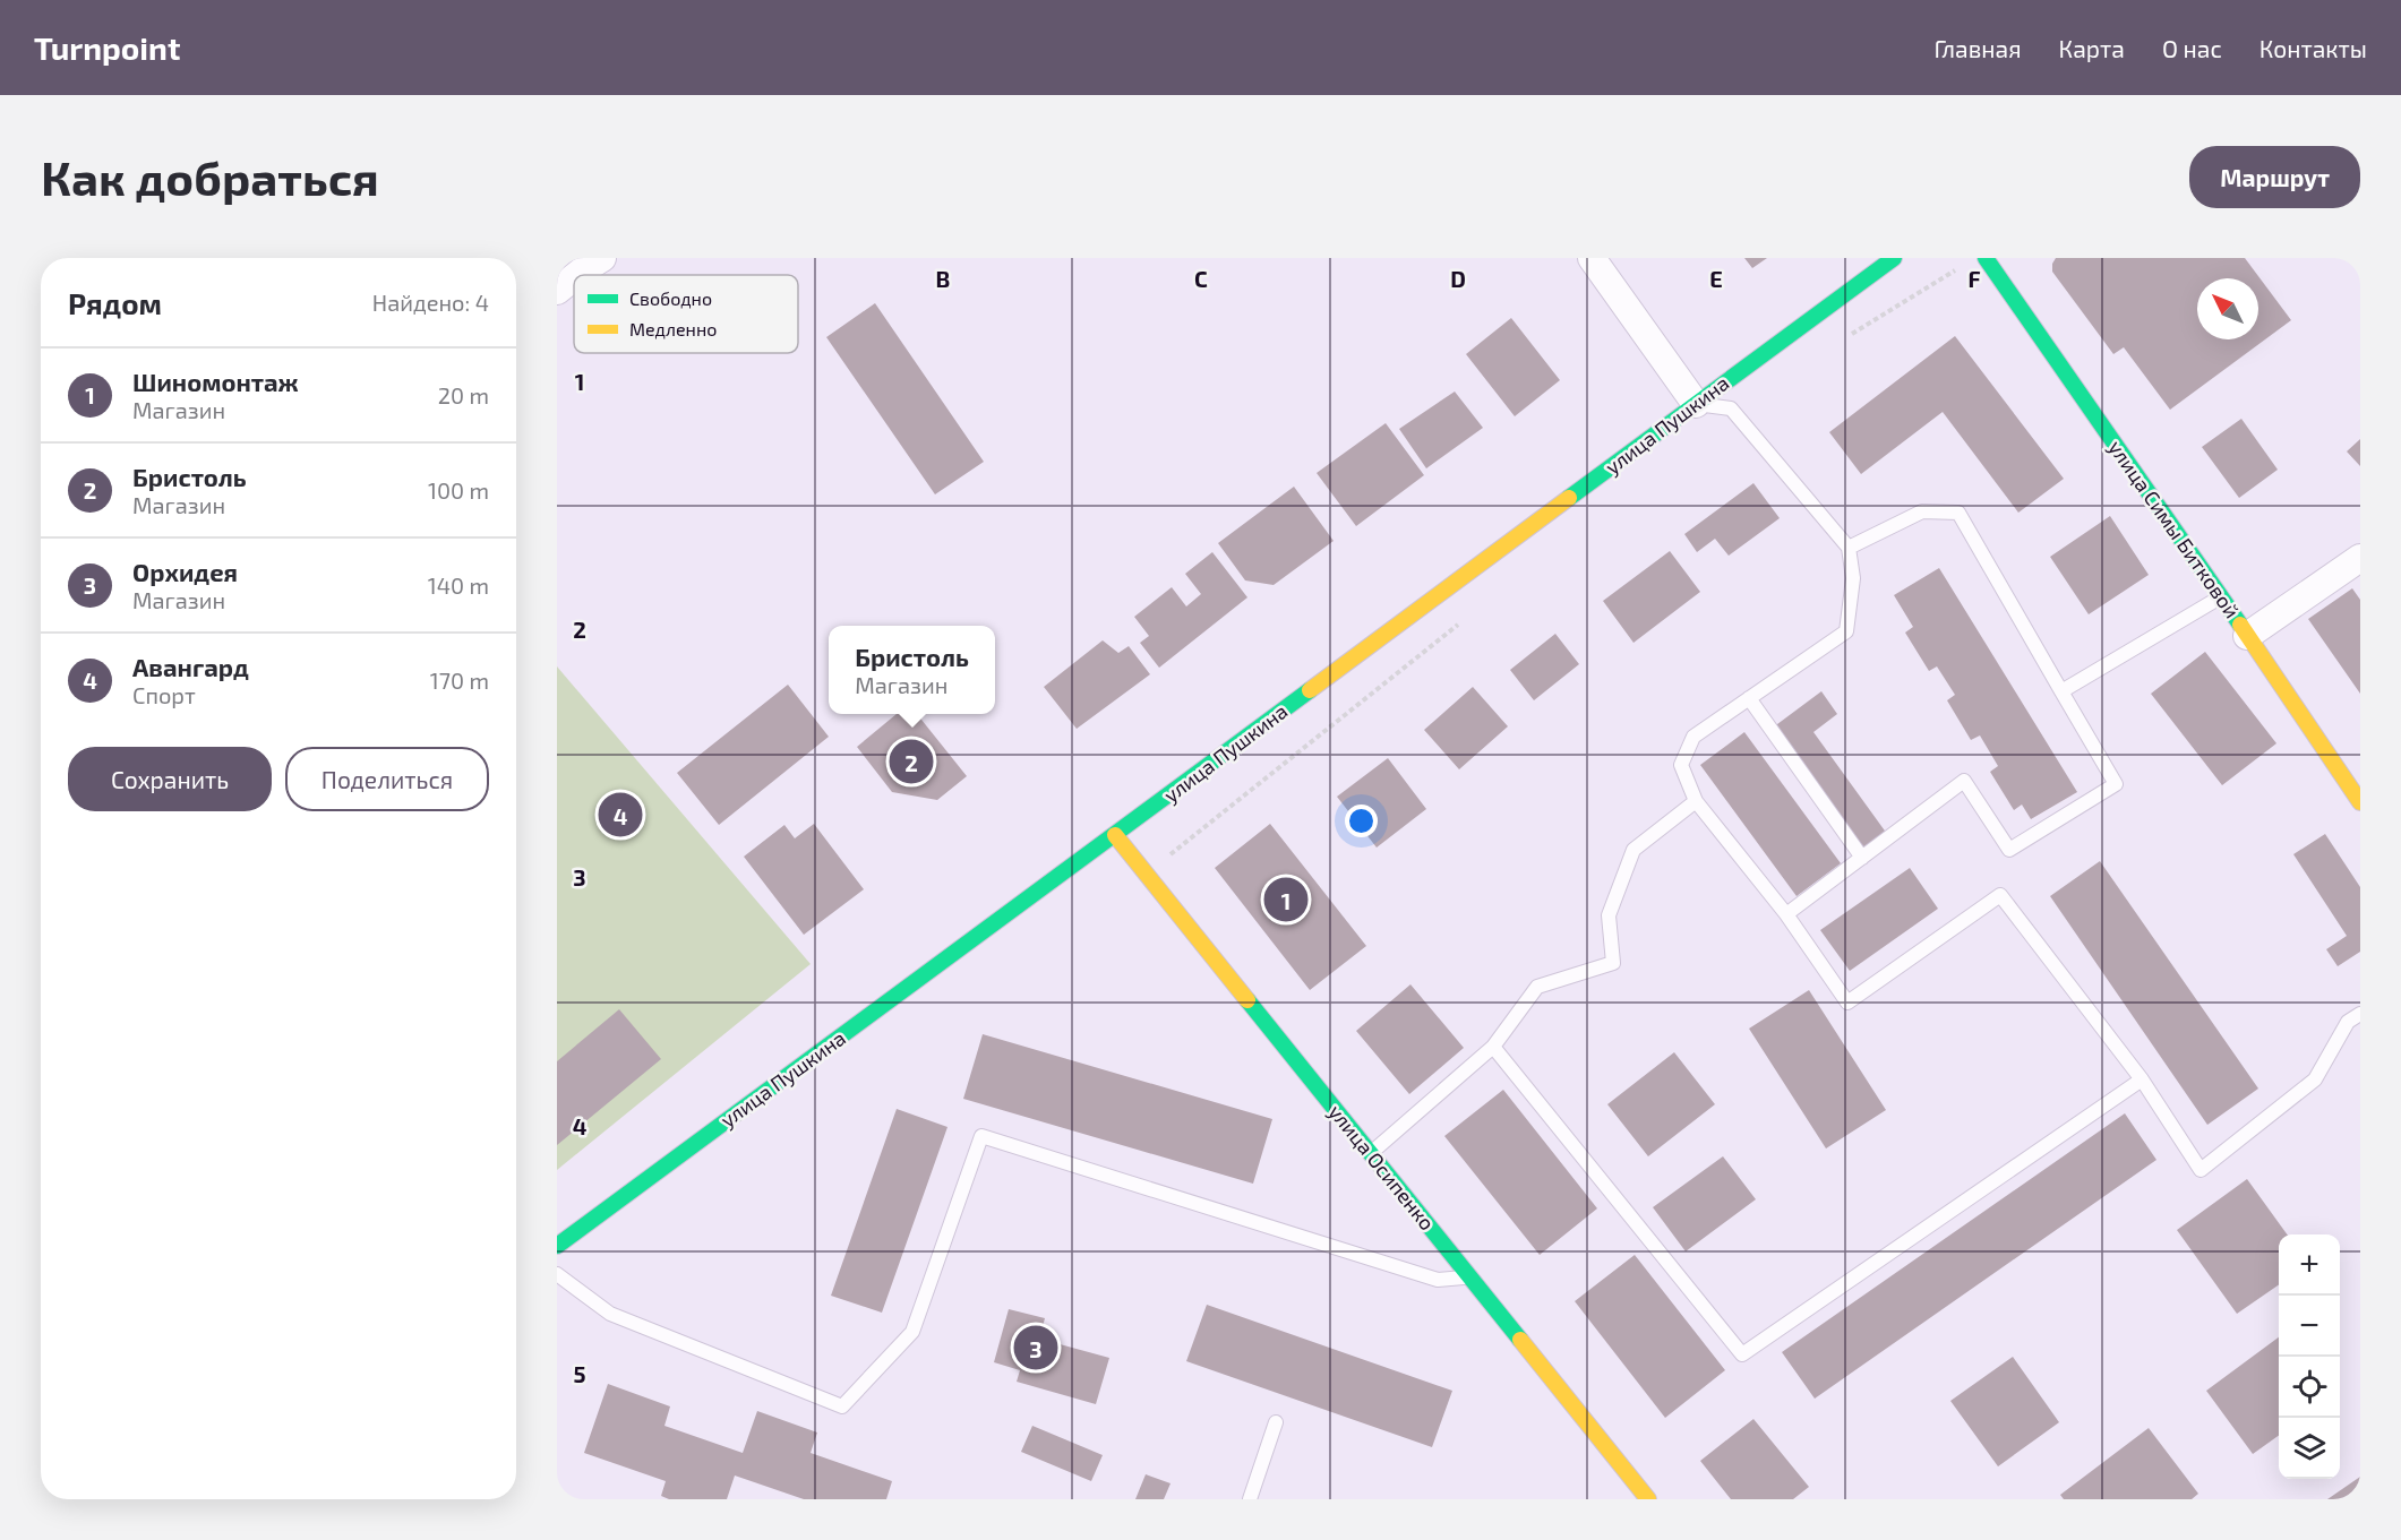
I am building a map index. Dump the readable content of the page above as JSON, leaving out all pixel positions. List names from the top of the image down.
{
  "streets": {
    "street": ["улица Пушкина", "улица Симы Битковой", "улица Осипенко"]
  },
  "crossings": [
    ["улица Пушкина", "улица Осипенко"]
  ],
  "legend": ["Свободно", "Медленно"],
  "north": "top left",
  "page": {
    "header": "Turnpoint",
    "nav": [
      "Главная",
      "Карта",
      "О нас",
      "Контакты"
    ],
    "buttons": [
      "Маршрут",
      ["Сохранить", "Поделиться"]
    ],
    "title": "Как добраться",
    "heading": ["Рядом", "Найдено: 4"],
    "list": [
      {
        "mark": "1",
        "name": "Шиномонтаж",
        "note": "Магазин",
        "value": "20 m"
      },
      {
        "mark": "2",
        "name": "Бристоль",
        "note": "Магазин",
        "value": "100 m"
      },
      {
        "mark": "3",
        "name": "Орхидея",
        "note": "Магазин",
        "value": "140 m"
      },
      {
        "mark": "4",
        "name": "Авангард",
        "note": "Спорт",
        "value": "170 m"
      }
    ],
    "popup": ["Бристоль", "Магазин"],
    "pins": [
      "2",
      "4",
      "1",
      "3"
    ],
    "map_buttons": ["+", "−"]
  },
  "grid": {
    "columns": [
      "B",
      "C",
      "D",
      "E",
      "F"
    ],
    "rows": [
      "1",
      "2",
      "3",
      "4",
      "5"
    ]
  }
}
